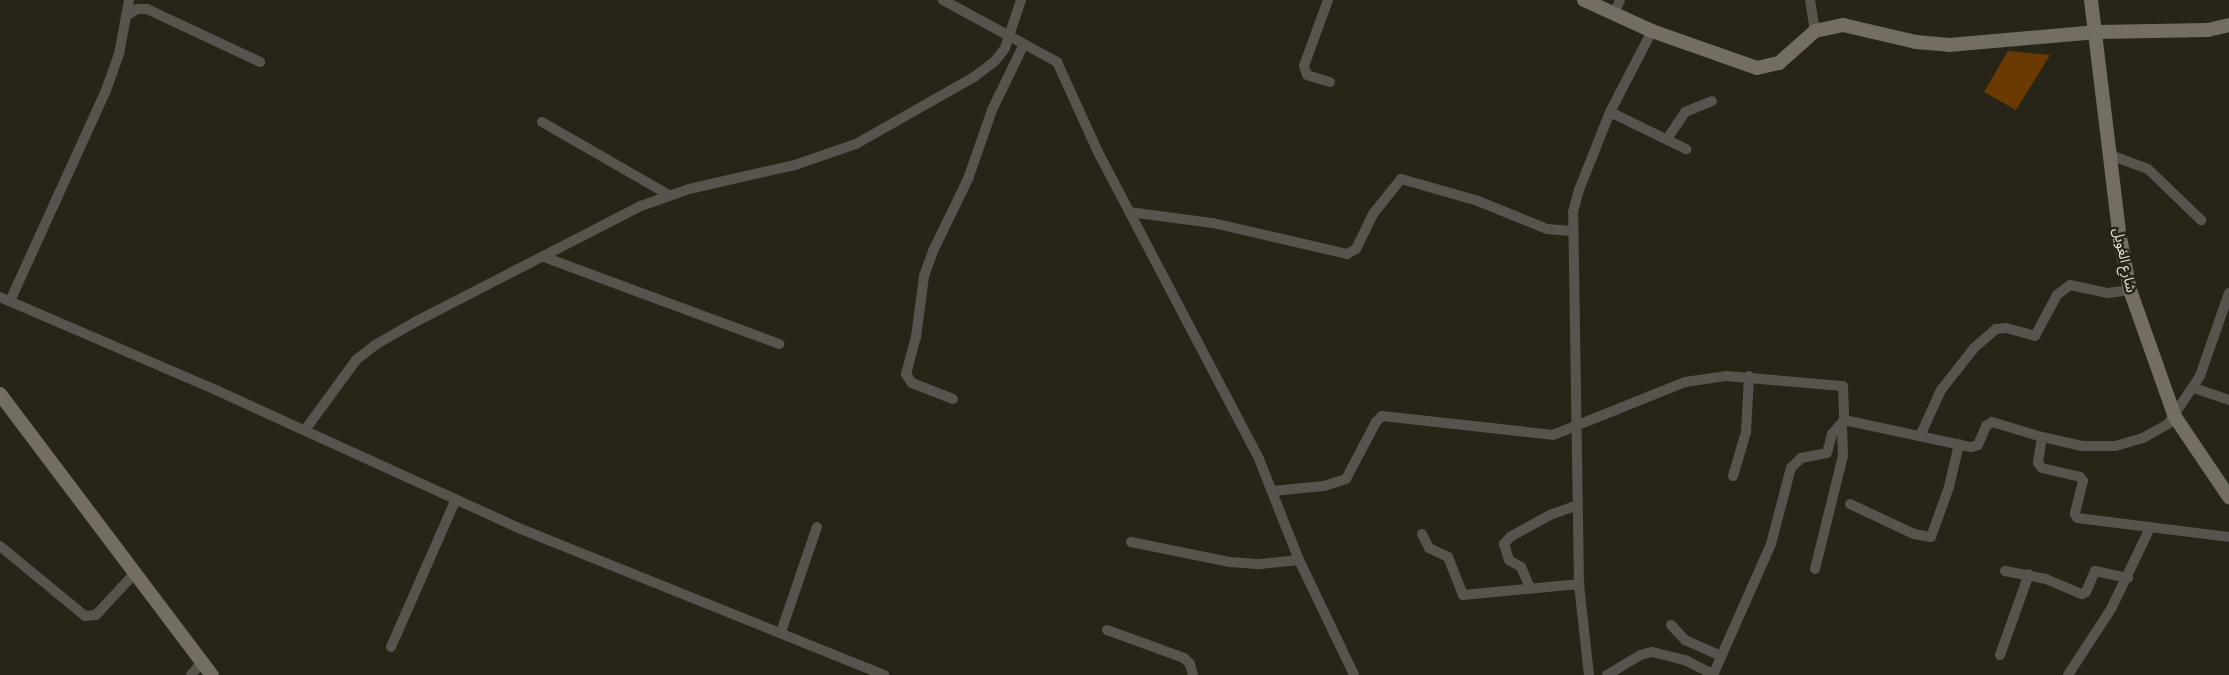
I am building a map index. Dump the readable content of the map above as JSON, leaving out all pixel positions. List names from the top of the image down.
{
  "streets": {
    "street": ["شارع الغويل"]
  }
}
